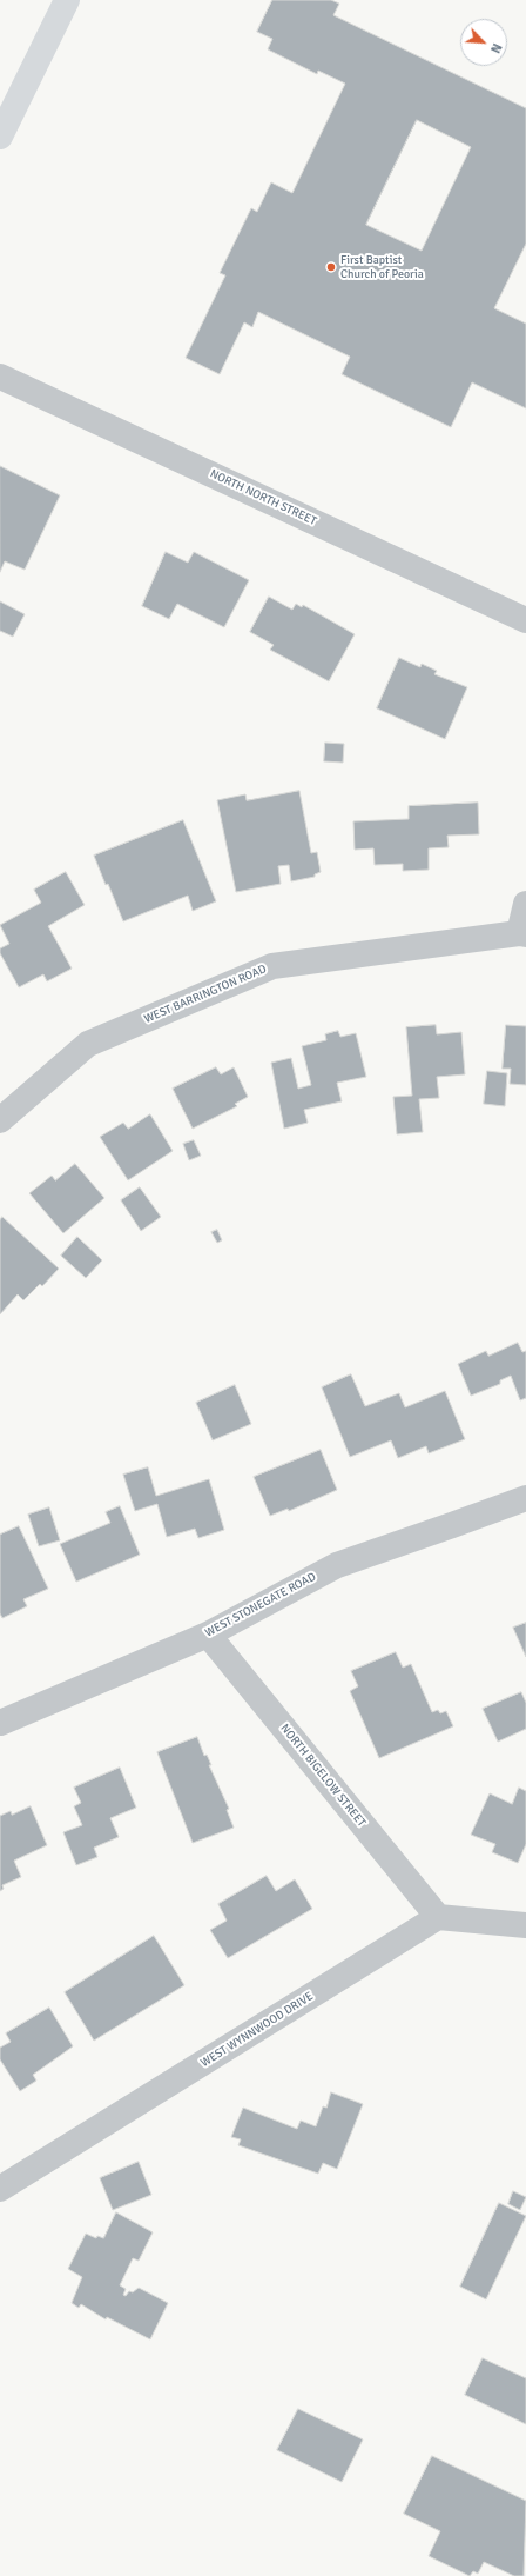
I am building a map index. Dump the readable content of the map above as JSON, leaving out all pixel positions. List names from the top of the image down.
{
  "streets": {
    "street": [
      "NORTH NORTH STREET",
      "WEST BARRINGTON ROAD",
      "WEST STONEGATE ROAD",
      "NORTH BIGELOW STREET",
      "WEST WYNNWOOD DRIVE"
    ]
  },
  "crossings": [
    ["WEST STONEGATE ROAD", "NORTH BIGELOW STREET"],
    ["NORTH BIGELOW STREET", "WEST WYNNWOOD DRIVE"]
  ],
  "places": ["First Baptist Church of Peoria"],
  "north": "bottom right"
}
